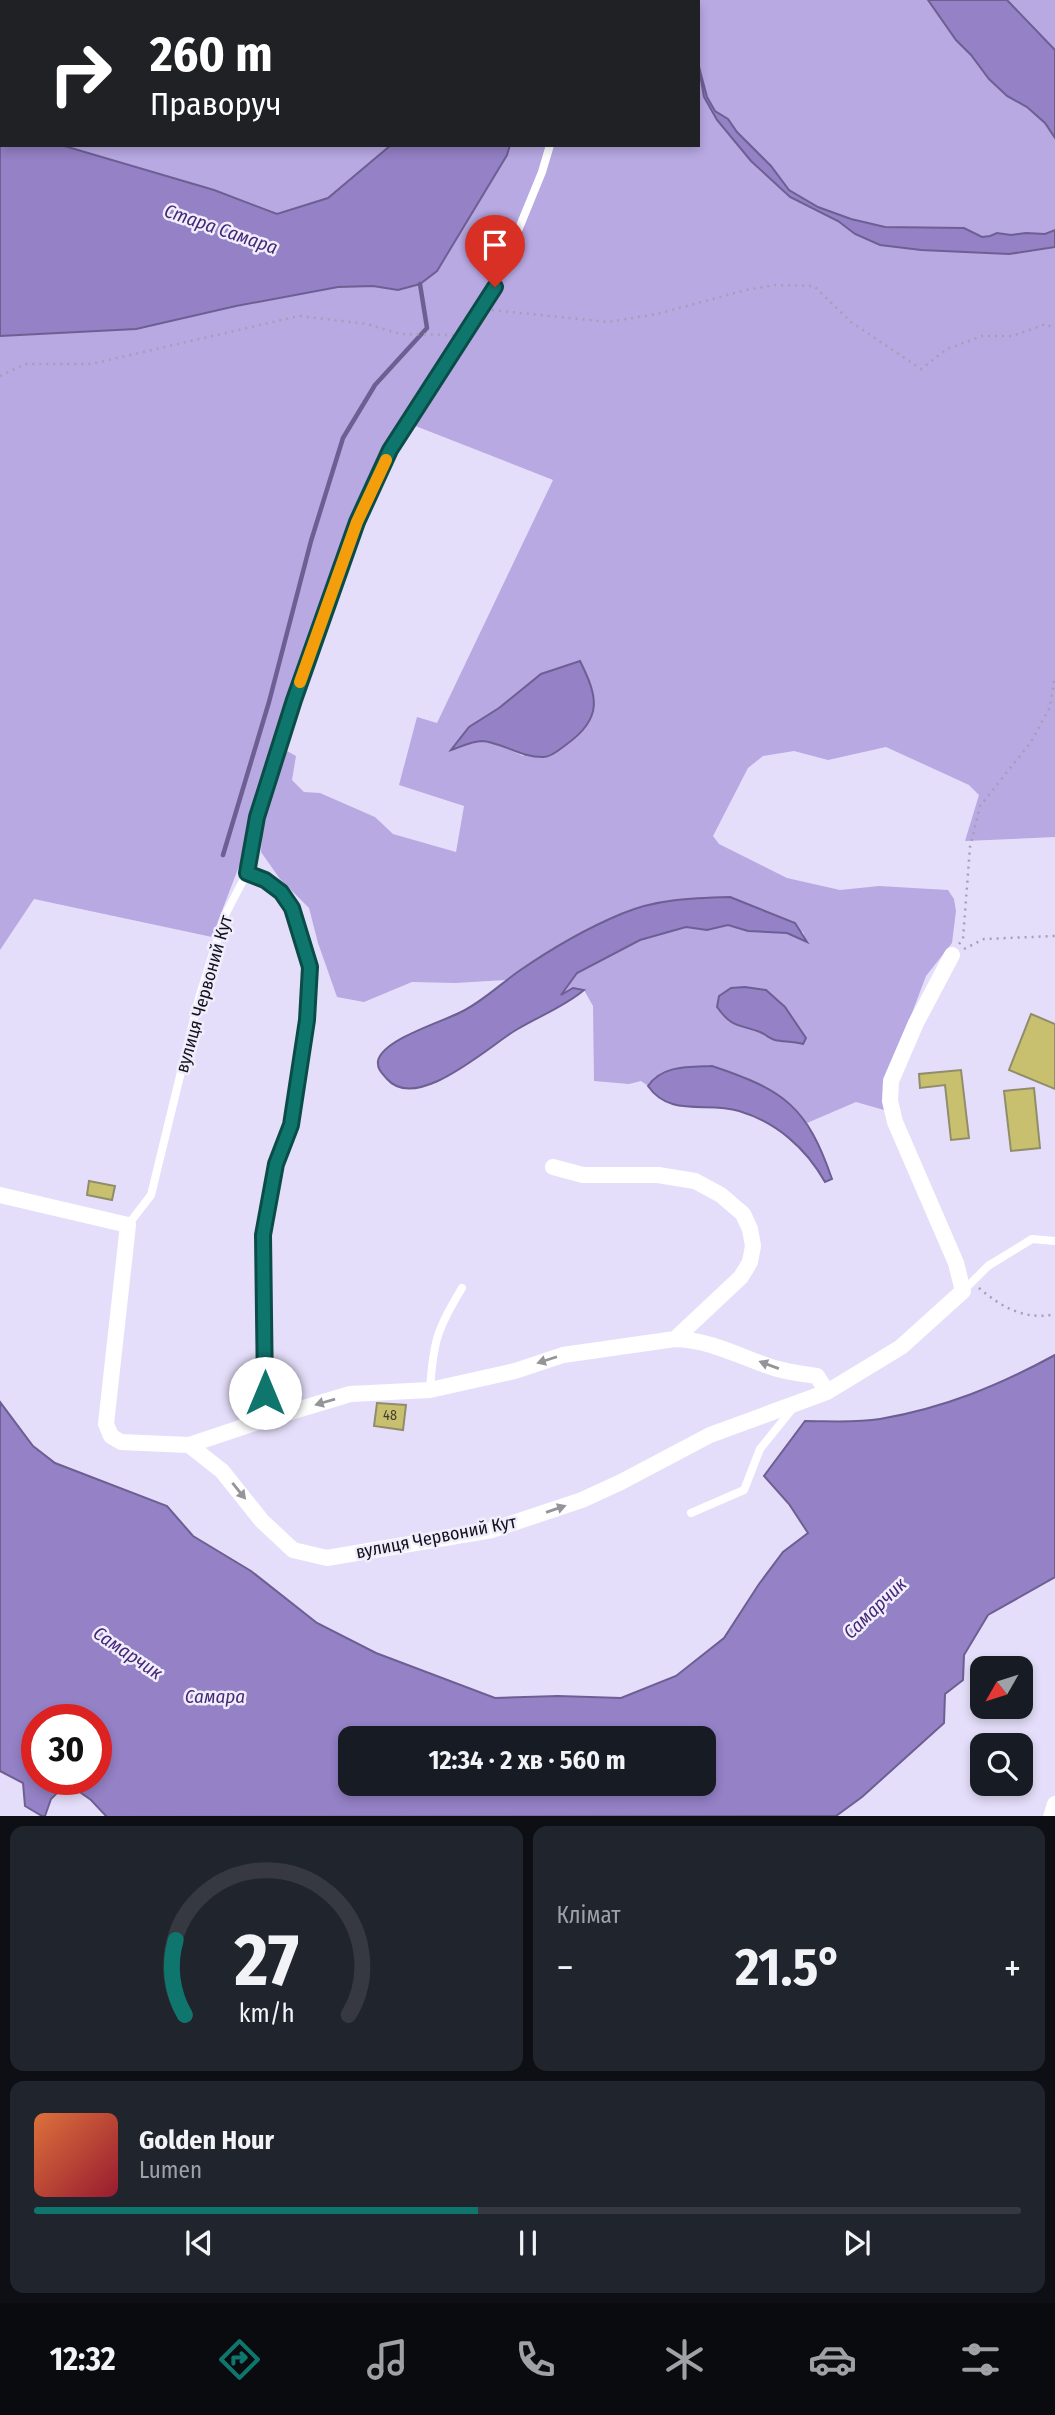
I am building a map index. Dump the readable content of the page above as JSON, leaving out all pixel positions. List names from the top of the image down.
{
  "streets": {
    "street": ["вулиця Червоний Кут"]
  },
  "water": ["Стара Самара", "Самарчик", "Самара"],
  "house_numbers": ["48"],
  "north": "bottom left",
  "page": {
    "turn": ["260 m", "Праворуч"],
    "limit": "30",
    "trip": "12:34 · 2 хв · 560 m",
    "tile": "Клімат",
    "heat": ["−", "21.5°", "+"],
    "song": ["Golden Hour", "Lumen"],
    "tabs": "12:32",
    "gauge": ["27", "km/h"]
  }
}
